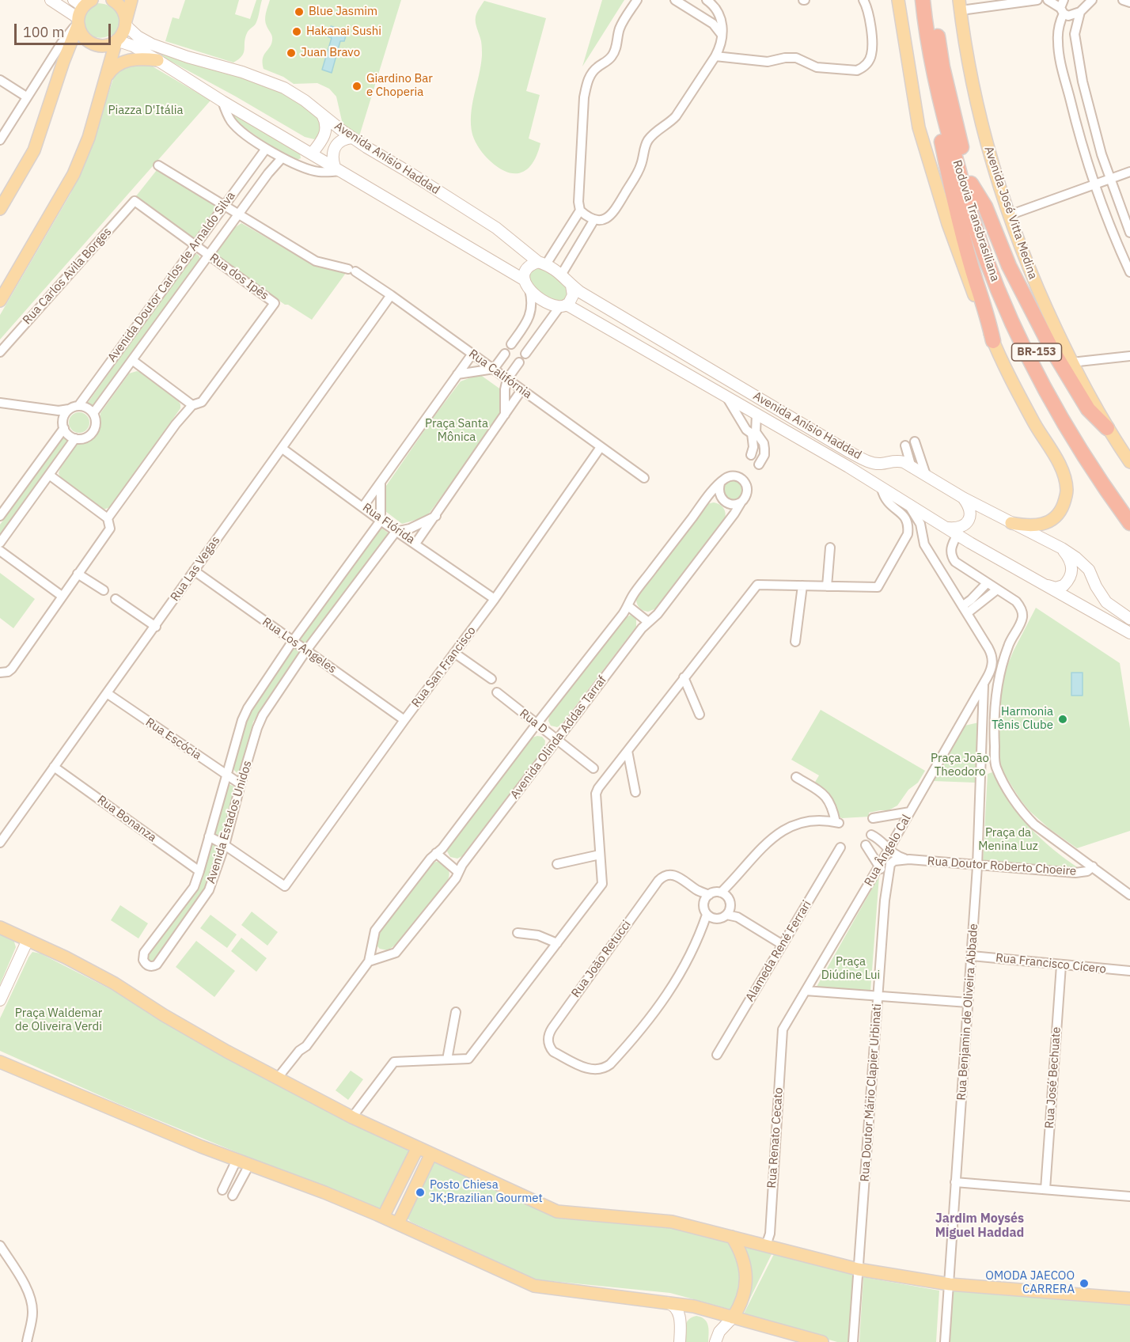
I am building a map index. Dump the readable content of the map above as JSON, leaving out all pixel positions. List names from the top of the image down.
{
  "streets": {
    "highway": ["Rodovia Transbrasiliana", "BR-153"],
    "main road": ["Avenida Anísio Haddad", "Avenida José Vitta Medina"],
    "street": [
      "Rua Carlos Avila Borges",
      "Avenida Doutor Carlos de Arnaldo Silva",
      "Rua dos Ipês",
      "Rua Califórnia",
      "Rua Flórida",
      "Rua Las Vegas",
      "Rua Los Angeles",
      "Rua San Francisco",
      "Rua D",
      "Avenida Olinda Addas Tarraf",
      "Rua Escócia",
      "Rua Bonanza",
      "Avenida Estados Unidos",
      "Rua Ângelo Cal",
      "Rua Doutor Roberto Choeire",
      "Alameda René Ferrari",
      "Rua João Retucci",
      "Rua Francisco Cícero",
      "Rua Benjamin de Oliveira Abbade",
      "Rua José Bechuate",
      "Rua Doutor Mário Clapier Urbinati",
      "Rua Renato Cecato"
    ]
  },
  "crossings": [
    ["Rua Carlos Avila Borges", "Rua dos Ipês"],
    ["Avenida Doutor Carlos de Arnaldo Silva", "Rua dos Ipês"],
    ["Avenida Doutor Carlos de Arnaldo Silva", "Rua Califórnia"],
    ["Rua Califórnia", "Rua Las Vegas"],
    ["Rua Califórnia", "Rua San Francisco"],
    ["Rua Flórida", "Rua Las Vegas"],
    ["Rua Flórida", "Rua San Francisco"],
    ["Rua Flórida", "Avenida Estados Unidos"],
    ["Rua Las Vegas", "Rua Los Angeles"],
    ["Rua Las Vegas", "Rua Escócia"],
    ["Rua Las Vegas", "Rua Bonanza"],
    ["Rua Los Angeles", "Rua San Francisco"],
    ["Rua Los Angeles", "Avenida Estados Unidos"],
    ["Rua San Francisco", "Avenida Estados Unidos"],
    ["Rua D", "Avenida Olinda Addas Tarraf"],
    ["Rua Escócia", "Avenida Estados Unidos"],
    ["Rua Bonanza", "Avenida Estados Unidos"],
    ["Rua Ângelo Cal", "Rua Benjamin de Oliveira Abbade"],
    ["Rua Ângelo Cal", "Rua Renato Cecato"],
    ["Rua Doutor Roberto Choeire", "Rua Benjamin de Oliveira Abbade"],
    ["Rua Doutor Roberto Choeire", "Rua Doutor Mário Clapier Urbinati"],
    ["Rua Francisco Cícero", "Rua Benjamin de Oliveira Abbade"],
    ["Rua Francisco Cícero", "Rua José Bechuate"]
  ],
  "districts": ["Jardim Moysés Miguel Haddad"],
  "parks": [
    "Piazza D'Itália",
    "Praça Santa Mônica",
    "Praça João Theodoro",
    "Praça da Menina Luz",
    "Praça Diúdine Lui",
    "Praça Waldemar de Oliveira Verdi"
  ],
  "places": [
    "Blue Jasmim",
    "Hakanai Sushi",
    "Juan Bravo",
    "Giardino Bar e Choperia",
    "Harmonia Tênis Clube",
    "Posto Chiesa JK;Brazilian Gourmet",
    "OMODA JAECOO CARRERA"
  ],
  "scale_bar": "100 m"
}
